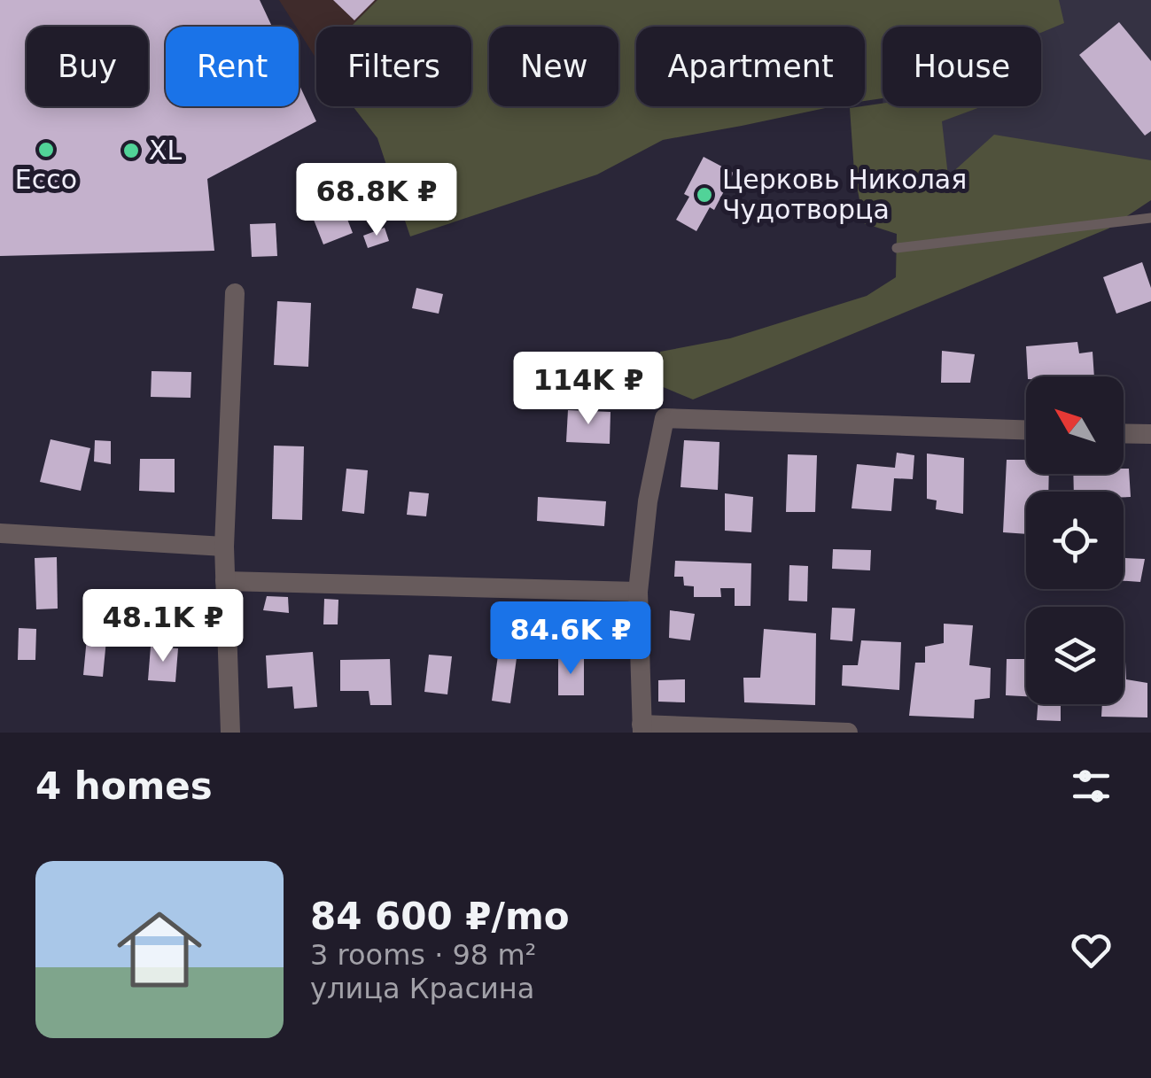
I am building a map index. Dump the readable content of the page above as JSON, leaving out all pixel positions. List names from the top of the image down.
{
  "places": ["Ecco", "XL", "Церковь Николая Чудотворца"],
  "north": "top left",
  "page": {
    "chip": [
      "Buy",
      "Rent",
      "Filters",
      "New",
      "Apartment",
      "House"
    ],
    "price": [
      "68.8K ₽",
      "114K ₽",
      "48.1K ₽",
      "84.6K ₽"
    ],
    "heading": "4 homes",
    "list": [
      {
        "name": "84 600 ₽/mo",
        "note": "3 rooms · 98 m² · улица Красина"
      }
    ]
  }
}
